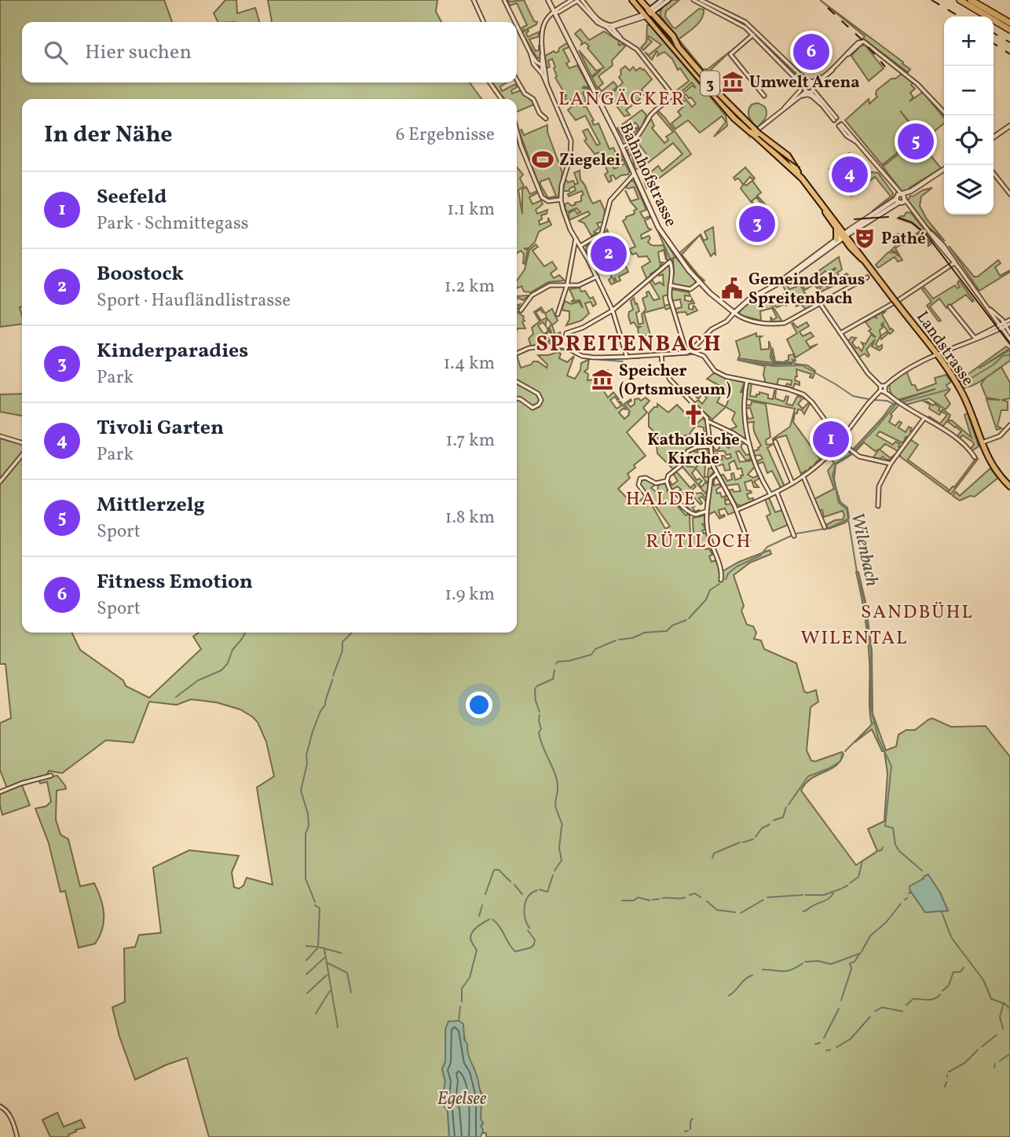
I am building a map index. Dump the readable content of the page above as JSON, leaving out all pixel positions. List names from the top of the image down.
{
  "streets": {
    "main road": ["3", "Landstrasse"],
    "street": ["Bahnhofstrasse"]
  },
  "districts": [
    "LANGÄCKER",
    "SPREITENBACH",
    "HALDE",
    "RÜTILOCH",
    "SANDBÜHL",
    "WILENTAL"
  ],
  "water": ["Wilenbach", "Egelsee"],
  "places": {
    "museum": ["Umwelt Arena", "Speicher (Ortsmuseum)"],
    "sports": ["Ziegelei"],
    "theatre": ["Pathé"],
    "public building": ["Gemeindehaus Spreitenbach"],
    "church": ["Katholische Kirche"]
  },
  "page": {
    "map_buttons": ["+", "−"],
    "search": "Hier suchen",
    "pins": [
      "6",
      "5",
      "4",
      "3",
      "2",
      "1"
    ],
    "heading": ["In der Nähe", "6 Ergebnisse"],
    "list": [
      {
        "mark": "1",
        "name": "Seefeld",
        "note": "Park · Schmittegass",
        "value": "1.1 km"
      },
      {
        "mark": "2",
        "name": "Boostock",
        "note": "Sport · Haufländlistrasse",
        "value": "1.2 km"
      },
      {
        "mark": "3",
        "name": "Kinderparadies",
        "note": "Park",
        "value": "1.4 km"
      },
      {
        "mark": "4",
        "name": "Tivoli Garten",
        "note": "Park",
        "value": "1.7 km"
      },
      {
        "mark": "5",
        "name": "Mittlerzelg",
        "note": "Sport",
        "value": "1.8 km"
      },
      {
        "mark": "6",
        "name": "Fitness Emotion",
        "note": "Sport",
        "value": "1.9 km"
      }
    ]
  }
}
